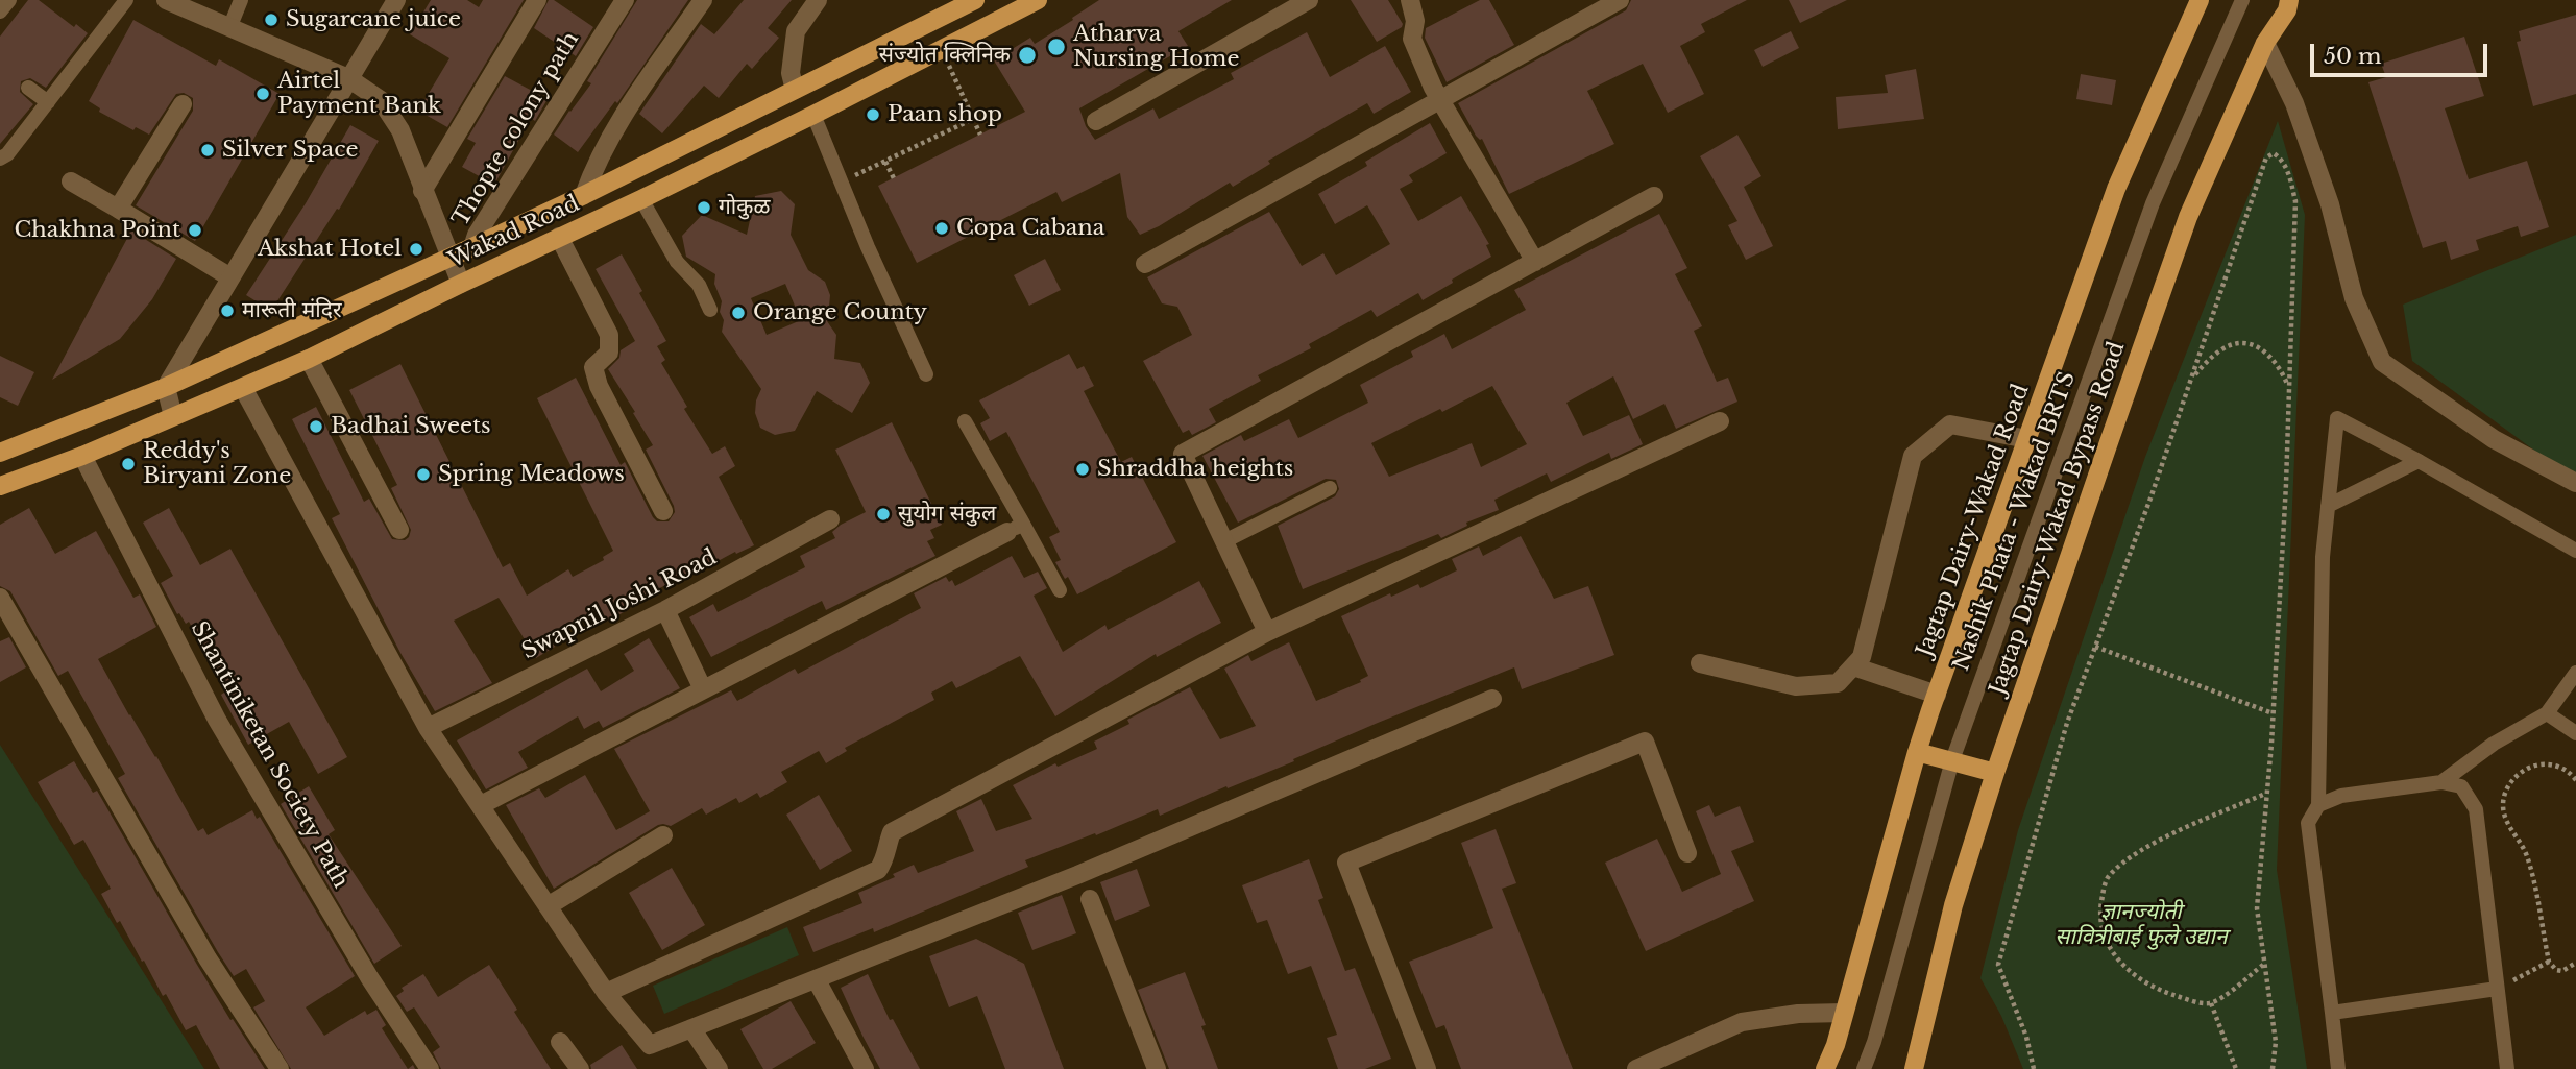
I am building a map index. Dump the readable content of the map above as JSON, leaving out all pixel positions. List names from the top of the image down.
{
  "streets": {
    "main road": ["Wakad Road", "Jagtap Dairy-Wakad Bypass Road", "Jagtap Dairy-Wakad Road"],
    "street": ["Thopte colony path", "Swapnil Joshi Road", "Shantiniketan Society Path"],
    "lane": ["Nashik Phata - Wakad BRTS"]
  },
  "crossings": [
    ["Thopte colony path", "Wakad Road"],
    ["Wakad Road", "Shantiniketan Society Path"]
  ],
  "parks": ["ज्ञानज्योती सावित्रीबाई फुले उद्यान"],
  "places": [
    "Sugarcane juice",
    "Atharva Nursing Home",
    "संज्योत क्लिनिक",
    "Airtel Payment Bank",
    "Paan shop",
    "Silver Space",
    "गोकुळ",
    "Copa Cabana",
    "Chakhna Point",
    "Akshat Hotel",
    "मारूती मंदिर",
    "Orange County",
    "Badhai Sweets",
    "Reddy's Biryani Zone",
    "Shraddha heights",
    "Spring Meadows",
    "सुयोग संकुल"
  ],
  "scale_bar": "50 m"
}
